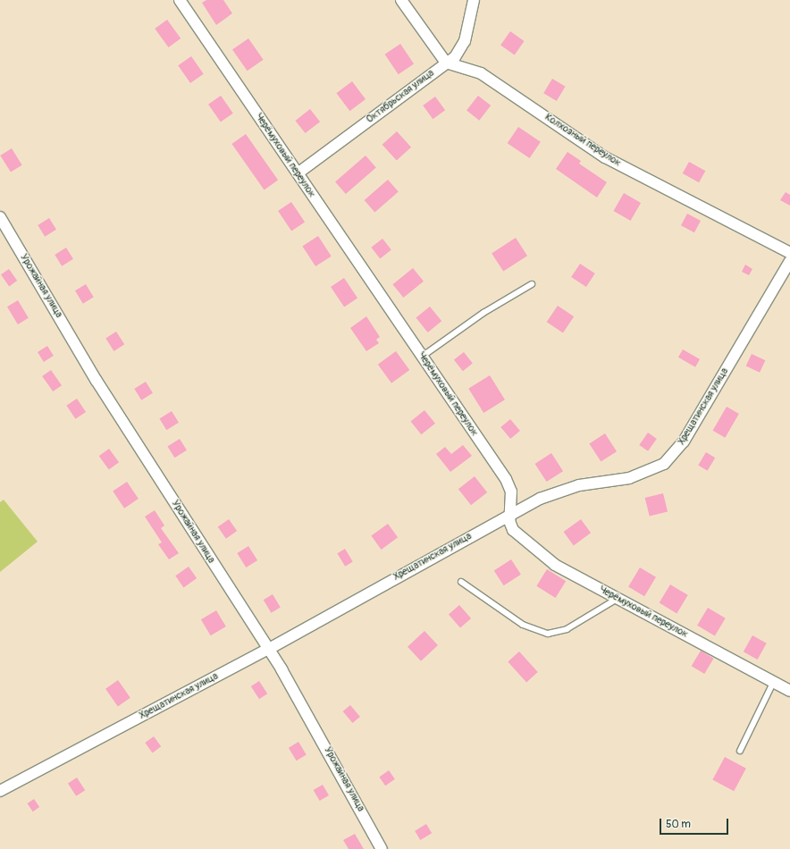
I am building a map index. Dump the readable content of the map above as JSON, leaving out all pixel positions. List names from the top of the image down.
{
  "streets": {
    "street": [
      "Октябрьская улица",
      "Колхозный переулок",
      "Черёмуховый переулок",
      "Урожайная улица",
      "Хрещатинская улица"
    ]
  },
  "crossings": [
    ["Октябрьская улица", "Колхозный переулок"],
    ["Октябрьская улица", "Черёмуховый переулок"],
    ["Черёмуховый переулок", "Хрещатинская улица"],
    ["Урожайная улица", "Хрещатинская улица"]
  ],
  "scale_bar": "50 m"
}
